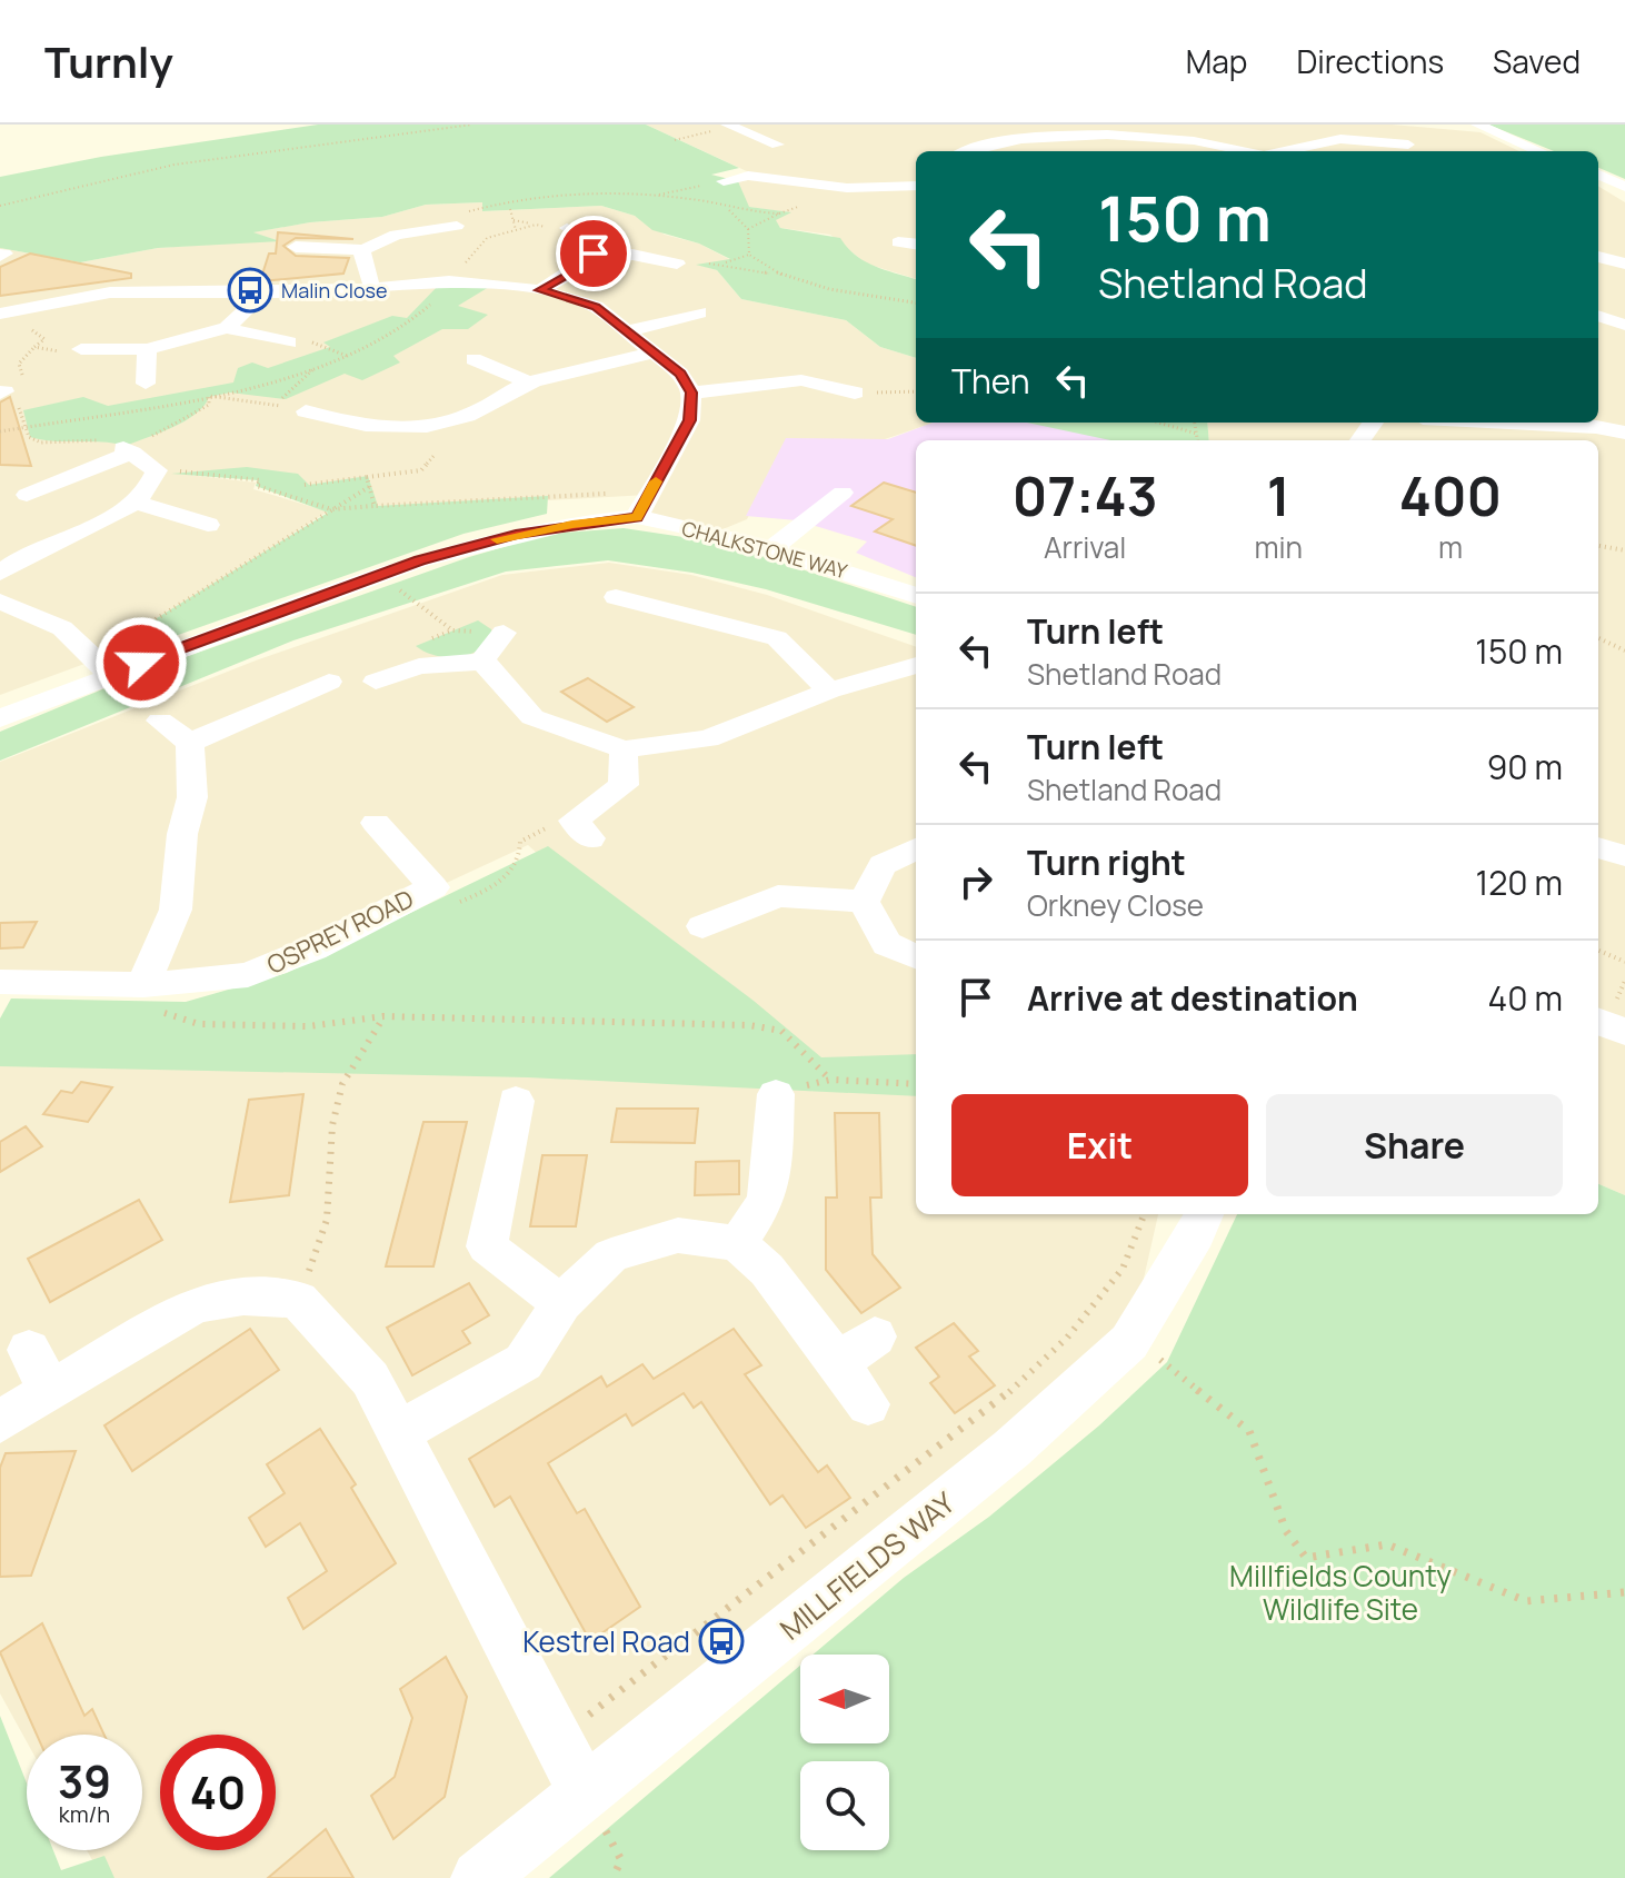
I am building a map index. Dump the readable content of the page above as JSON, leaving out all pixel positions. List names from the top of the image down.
{
  "streets": {
    "street": ["CHALKSTONE WAY", "OSPREY ROAD", "MILLFIELDS WAY"]
  },
  "parks": ["Millfields County Wildlife Site"],
  "places": {
    "bus stop": ["Malin Close", "Kestrel Road"]
  },
  "north": "left",
  "page": {
    "header": "Turnly",
    "nav": ["Map", "Directions", "Saved"],
    "turn": ["150 m", "Shetland Road"],
    "then": "Then",
    "eta": [
      "07:43",
      "Arrival",
      "1",
      "min",
      "400",
      "m"
    ],
    "list": [
      {
        "name": "Turn left",
        "note": "Shetland Road",
        "value": "150 m"
      },
      {
        "name": "Turn left",
        "note": "Shetland Road",
        "value": "90 m"
      },
      {
        "name": "Turn right",
        "note": "Orkney Close",
        "value": "120 m"
      },
      {
        "name": "Arrive at destination",
        "value": "40 m"
      }
    ],
    "buttons": ["Exit", "Share"],
    "speed": "39 km/h",
    "limit": "40"
  }
}
